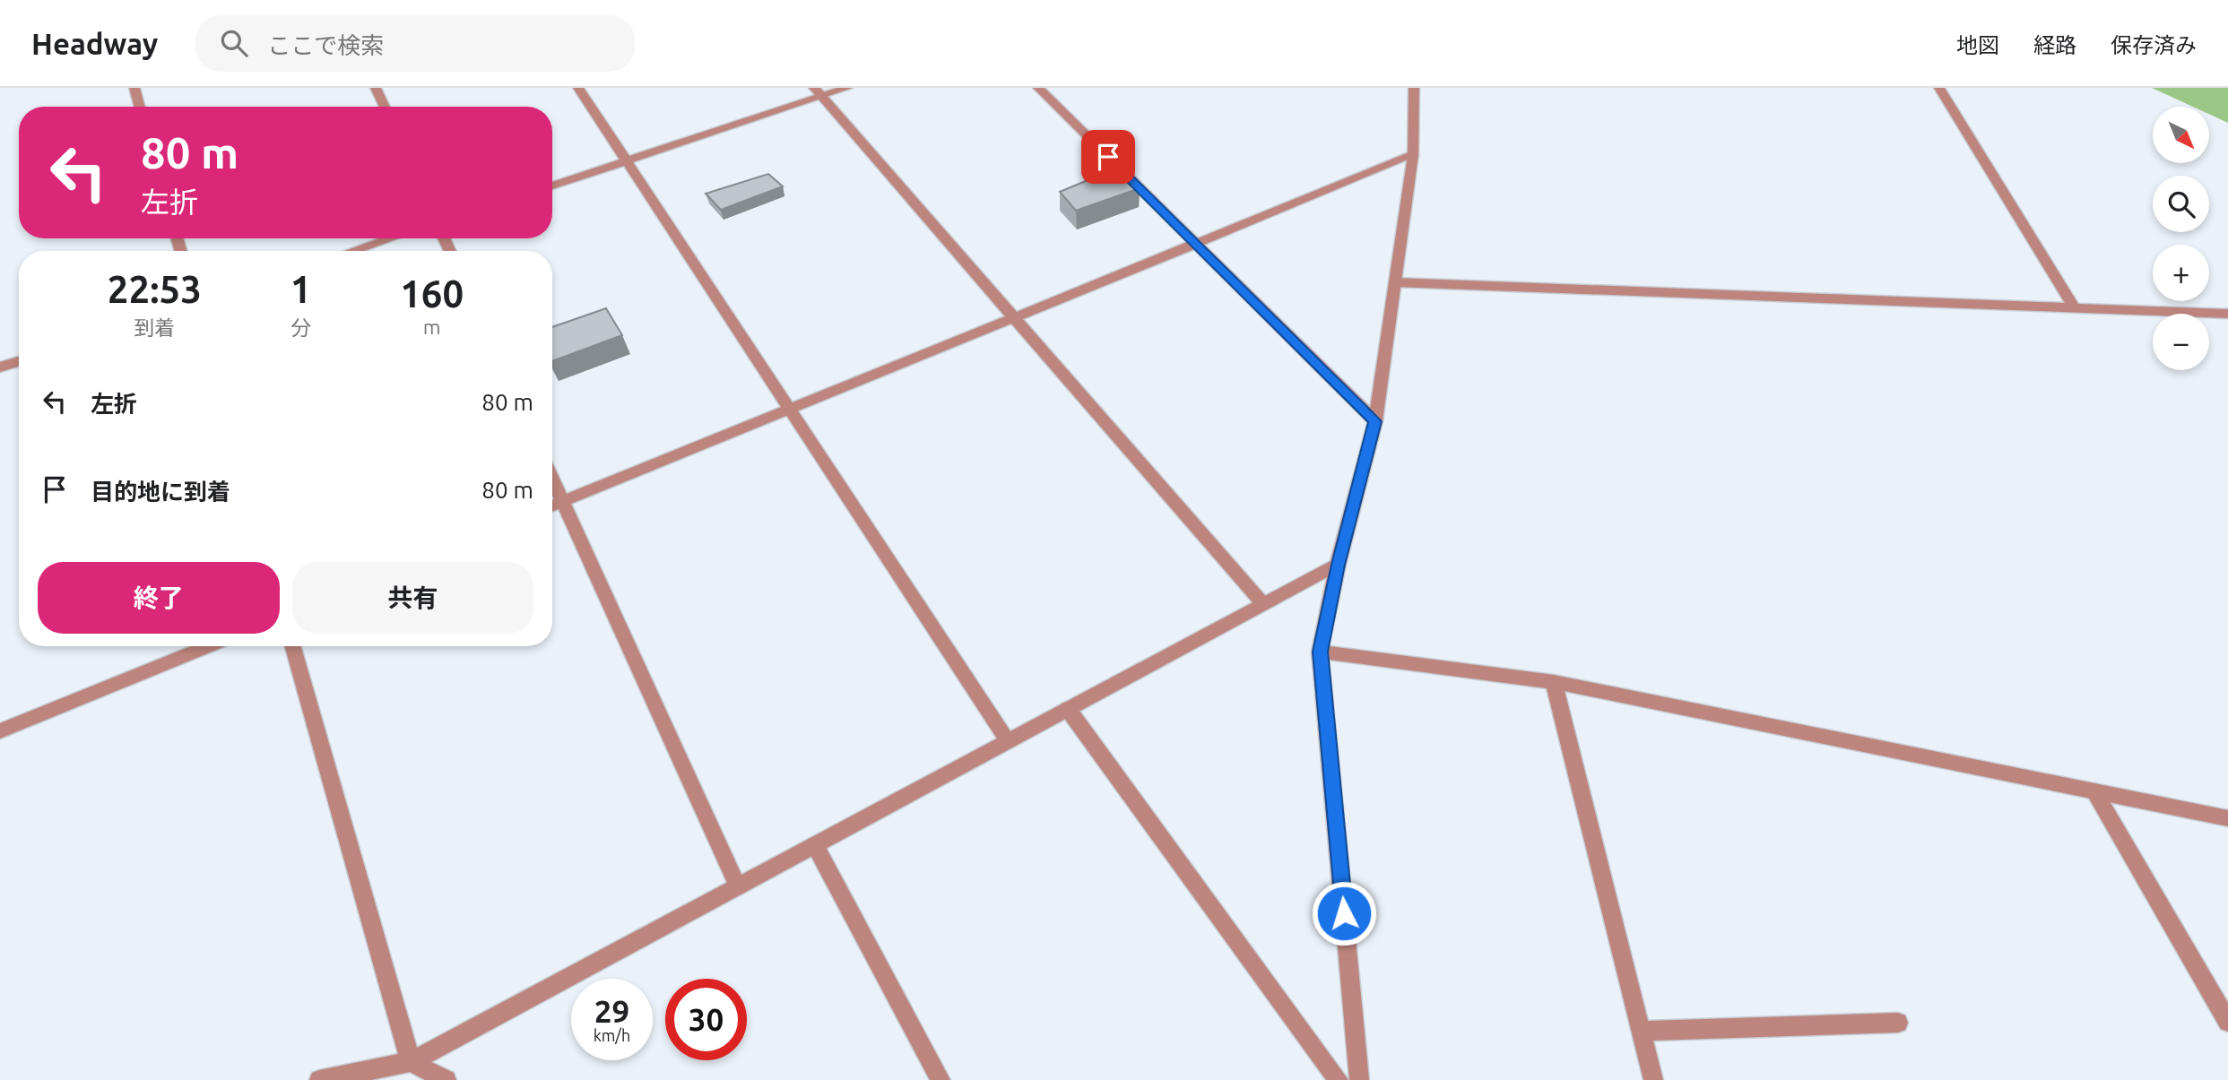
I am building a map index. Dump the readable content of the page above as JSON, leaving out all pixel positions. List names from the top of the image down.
{
  "north": "bottom right",
  "page": {
    "header": "Headway",
    "search": "ここで検索",
    "nav": ["地図", "経路", "保存済み"],
    "map_buttons": ["+", "−"],
    "turn": ["80 m", "左折"],
    "eta": [
      "22:53",
      "到着",
      "1",
      "分",
      "160",
      "m"
    ],
    "list": [
      {
        "name": "左折",
        "value": "80 m"
      },
      {
        "name": "目的地に到着",
        "value": "80 m"
      }
    ],
    "buttons": ["終了", "共有"],
    "speed": "29 km/h",
    "limit": "30"
  }
}
